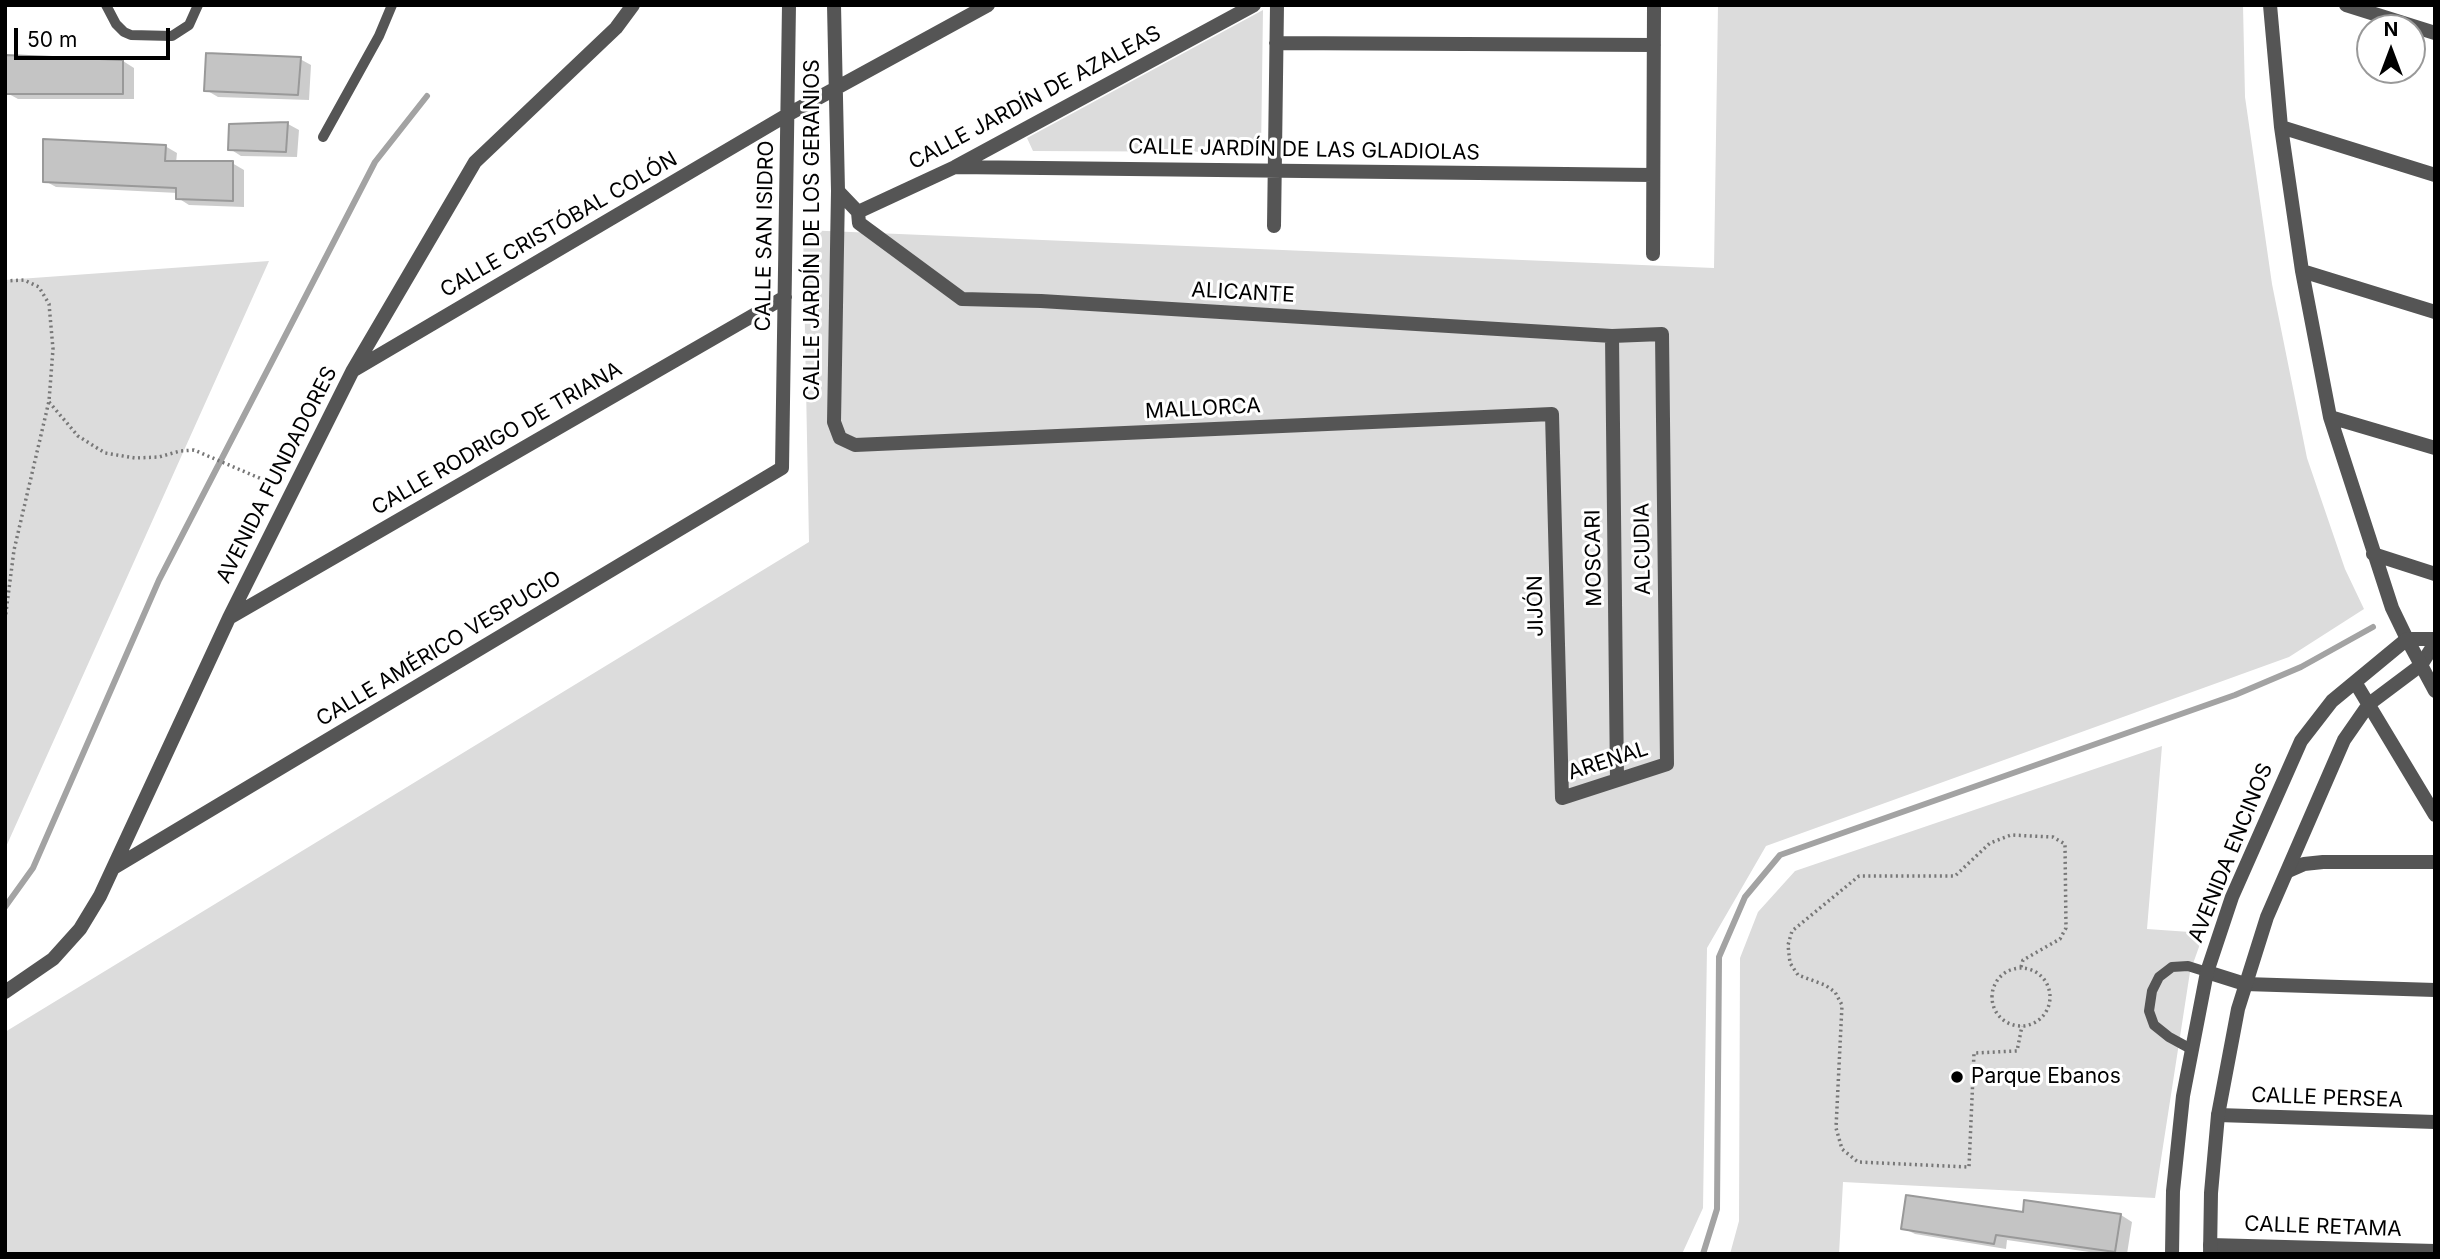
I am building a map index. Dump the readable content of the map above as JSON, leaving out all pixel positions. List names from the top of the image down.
{
  "streets": {
    "street": [
      "CALLE JARDÍN DE AZALEAS",
      "CALLE JARDÍN DE LAS GLADIOLAS",
      "CALLE CRISTÓBAL COLÓN",
      "CALLE JARDÍN DE LOS GERANIOS",
      "CALLE SAN ISIDRO",
      "ALICANTE",
      "MALLORCA",
      "CALLE RODRIGO DE TRIANA",
      "AVENIDA FUNDADORES",
      "ALCUDIA",
      "MOSCARI",
      "JIJÓN",
      "CALLE AMÉRICO VESPUCIO",
      "ARENAL",
      "AVENIDA ENCINOS",
      "CALLE PERSEA",
      "CALLE RETAMA"
    ]
  },
  "crossings": [
    ["CALLE JARDÍN DE AZALEAS", "CALLE JARDÍN DE LAS GLADIOLAS"],
    ["CALLE JARDÍN DE AZALEAS", "ALICANTE"],
    ["CALLE CRISTÓBAL COLÓN", "CALLE JARDÍN DE LOS GERANIOS"],
    ["CALLE CRISTÓBAL COLÓN", "CALLE SAN ISIDRO"],
    ["CALLE CRISTÓBAL COLÓN", "AVENIDA FUNDADORES"],
    ["CALLE JARDÍN DE LOS GERANIOS", "MALLORCA"],
    ["CALLE SAN ISIDRO", "CALLE RODRIGO DE TRIANA"],
    ["CALLE SAN ISIDRO", "CALLE AMÉRICO VESPUCIO"],
    ["ALICANTE", "ALCUDIA"],
    ["ALICANTE", "MOSCARI"],
    ["MALLORCA", "JIJÓN"],
    ["CALLE RODRIGO DE TRIANA", "AVENIDA FUNDADORES"],
    ["AVENIDA FUNDADORES", "CALLE AMÉRICO VESPUCIO"],
    ["ALCUDIA", "ARENAL"],
    ["MOSCARI", "ARENAL"],
    ["JIJÓN", "ARENAL"]
  ],
  "places": ["Parque Ebanos"],
  "scale_bar": "50 m",
  "north": "top"
}
